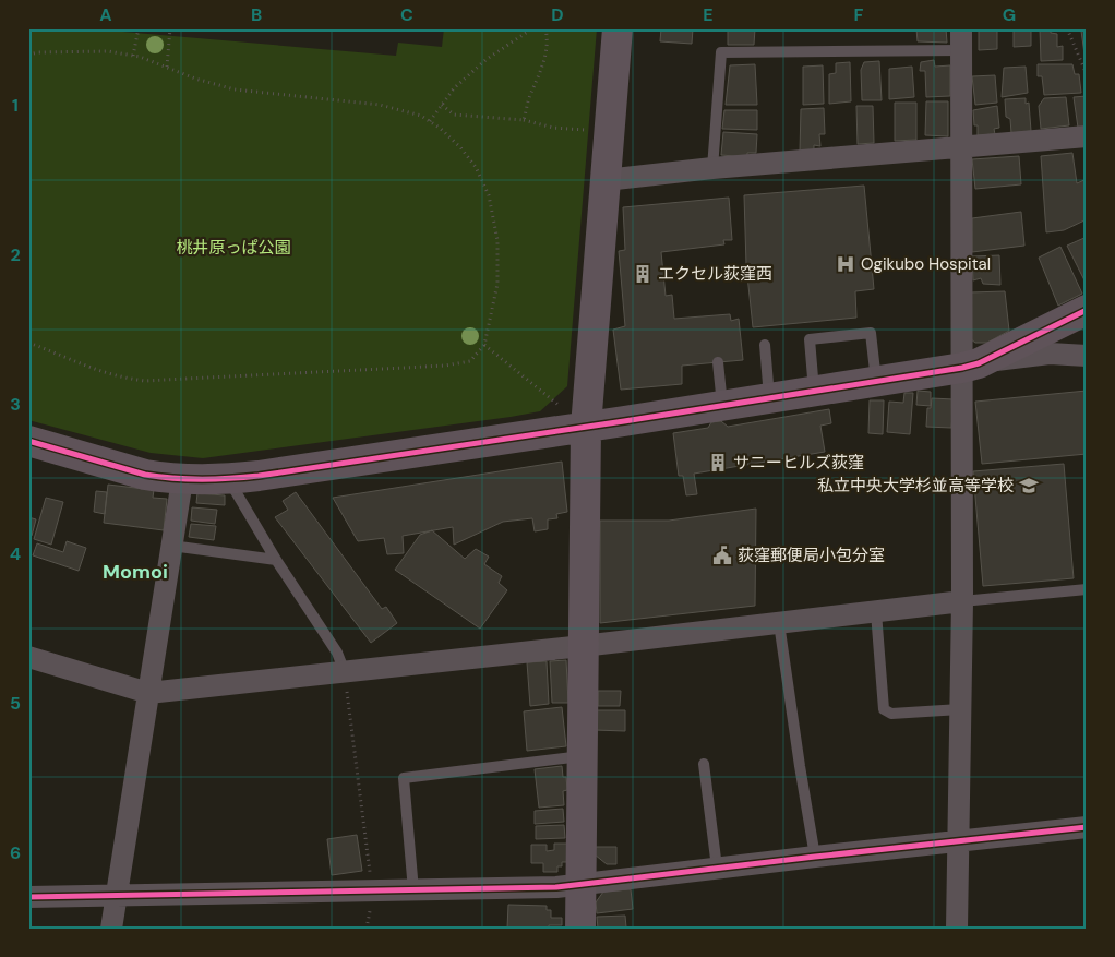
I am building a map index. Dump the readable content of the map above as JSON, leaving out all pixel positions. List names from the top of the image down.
{
  "districts": ["Momoi"],
  "parks": ["桃井原っぱ公園"],
  "places": {
    "hospital": ["Ogikubo Hospital"],
    "building": ["エクセル荻窪西", "サニーヒルズ荻窪"],
    "school or university": ["私立中央大学杉並高等学校"],
    "public building": ["荻窪郵便局小包分室"]
  },
  "grid": {
    "columns": [
      "A",
      "B",
      "C",
      "D",
      "E",
      "F",
      "G"
    ],
    "rows": [
      "1",
      "2",
      "3",
      "4",
      "5",
      "6"
    ]
  }
}
